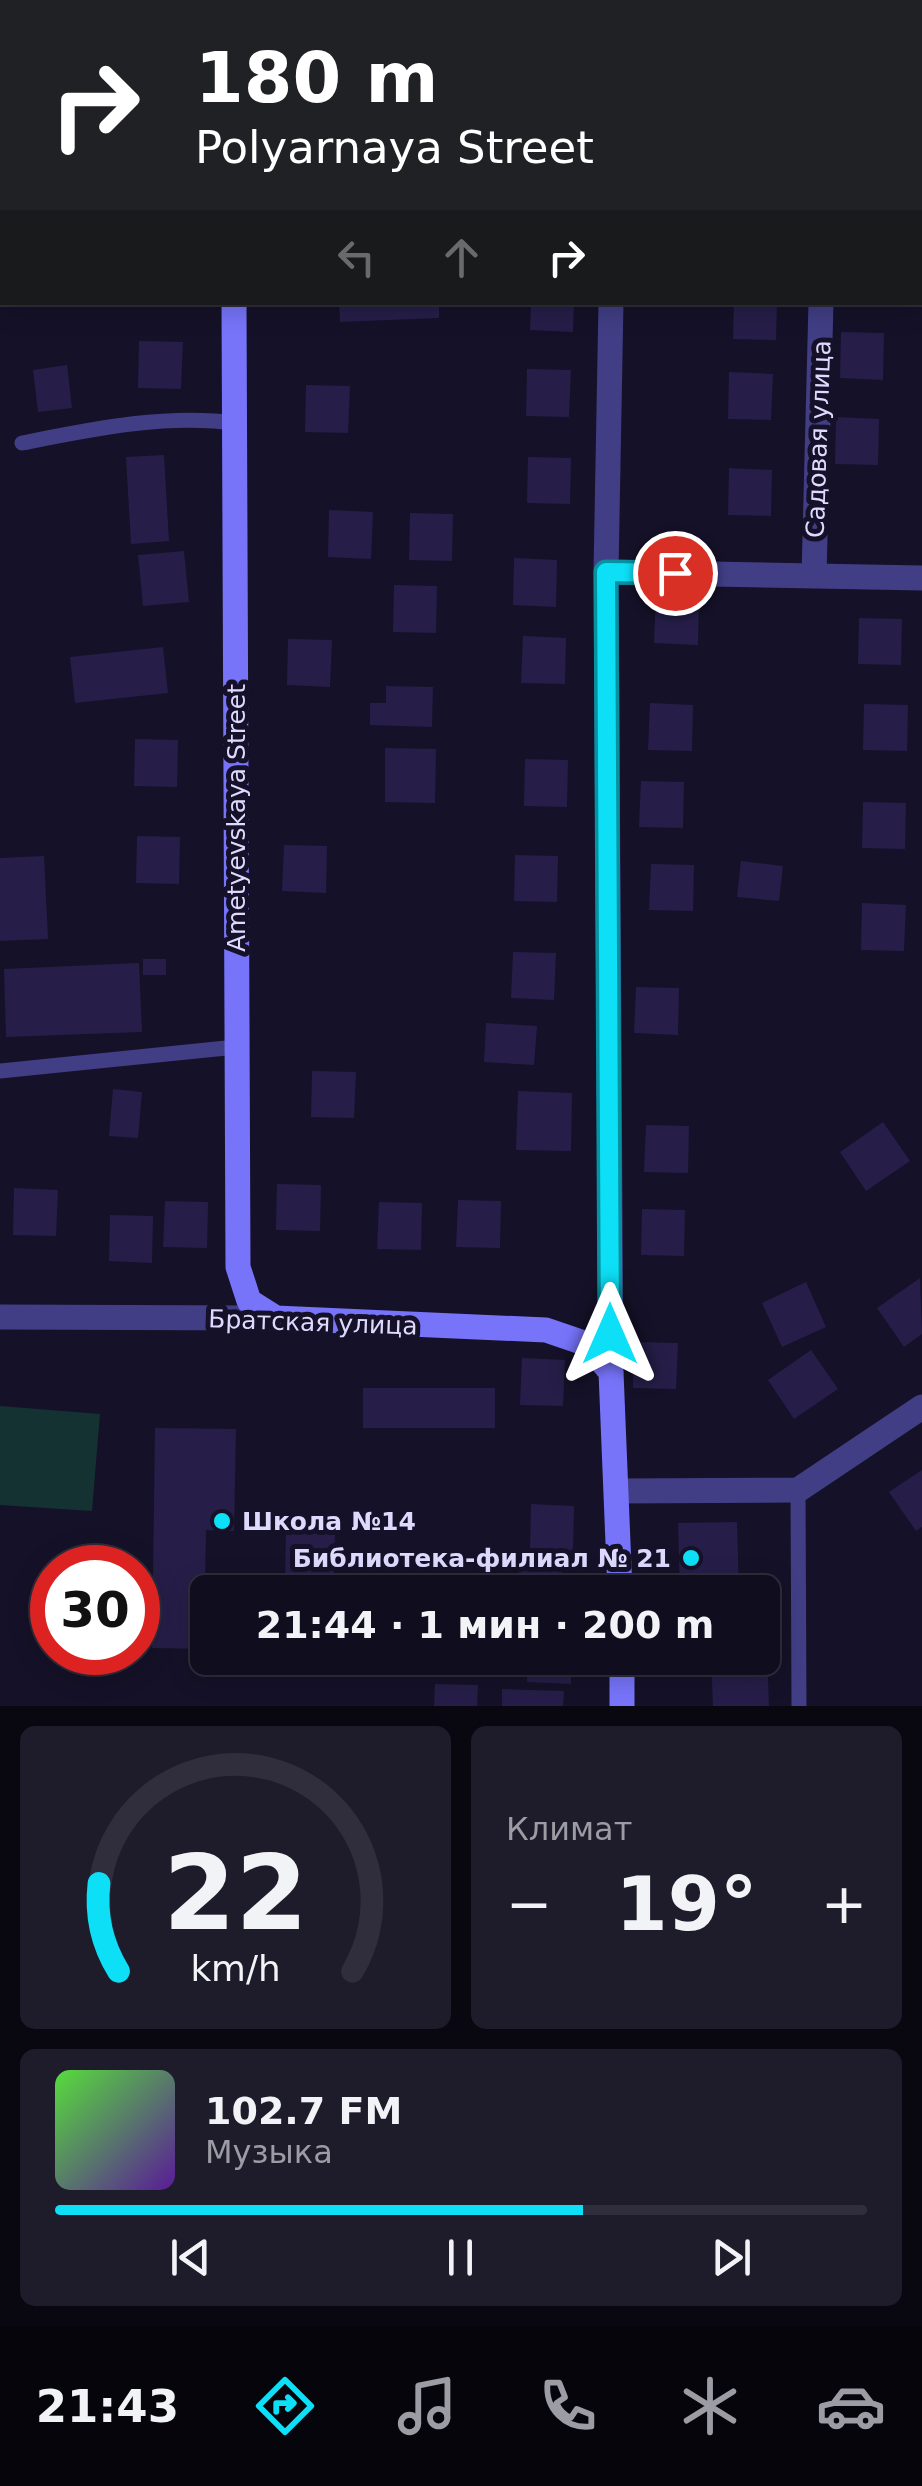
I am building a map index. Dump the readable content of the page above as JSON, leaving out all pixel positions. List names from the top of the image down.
{
  "streets": {
    "street": ["Садовая улица", "Ametyevskaya Street", "Братская улица"]
  },
  "crossings": [
    ["Ametyevskaya Street", "Братская улица"]
  ],
  "places": ["Школа №14", "Библиотека-филиал № 21"],
  "page": {
    "turn": ["180 m", "Polyarnaya Street"],
    "limit": "30",
    "trip": "21:44 · 1 мин · 200 m",
    "tile": "Климат",
    "heat": ["−", "19°", "+"],
    "song": ["102.7 FM", "Музыка"],
    "tabs": "21:43",
    "gauge": ["22", "km/h"]
  }
}
